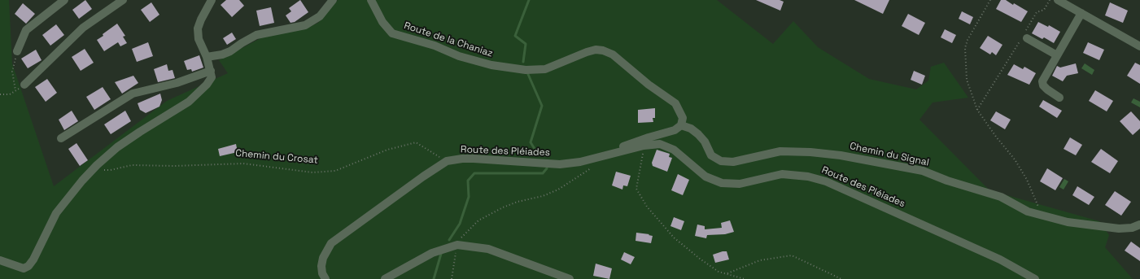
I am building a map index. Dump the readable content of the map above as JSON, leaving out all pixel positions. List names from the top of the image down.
{
  "streets": {
    "street": ["Route de la Chaniaz", "Route des Pléiades", "Chemin du Signal"],
    "path": ["Chemin du Crosat"]
  },
  "crossings": [
    ["Route de la Chaniaz", "Chemin du Signal"],
    ["Route des Pléiades", "Chemin du Crosat"]
  ]
}
